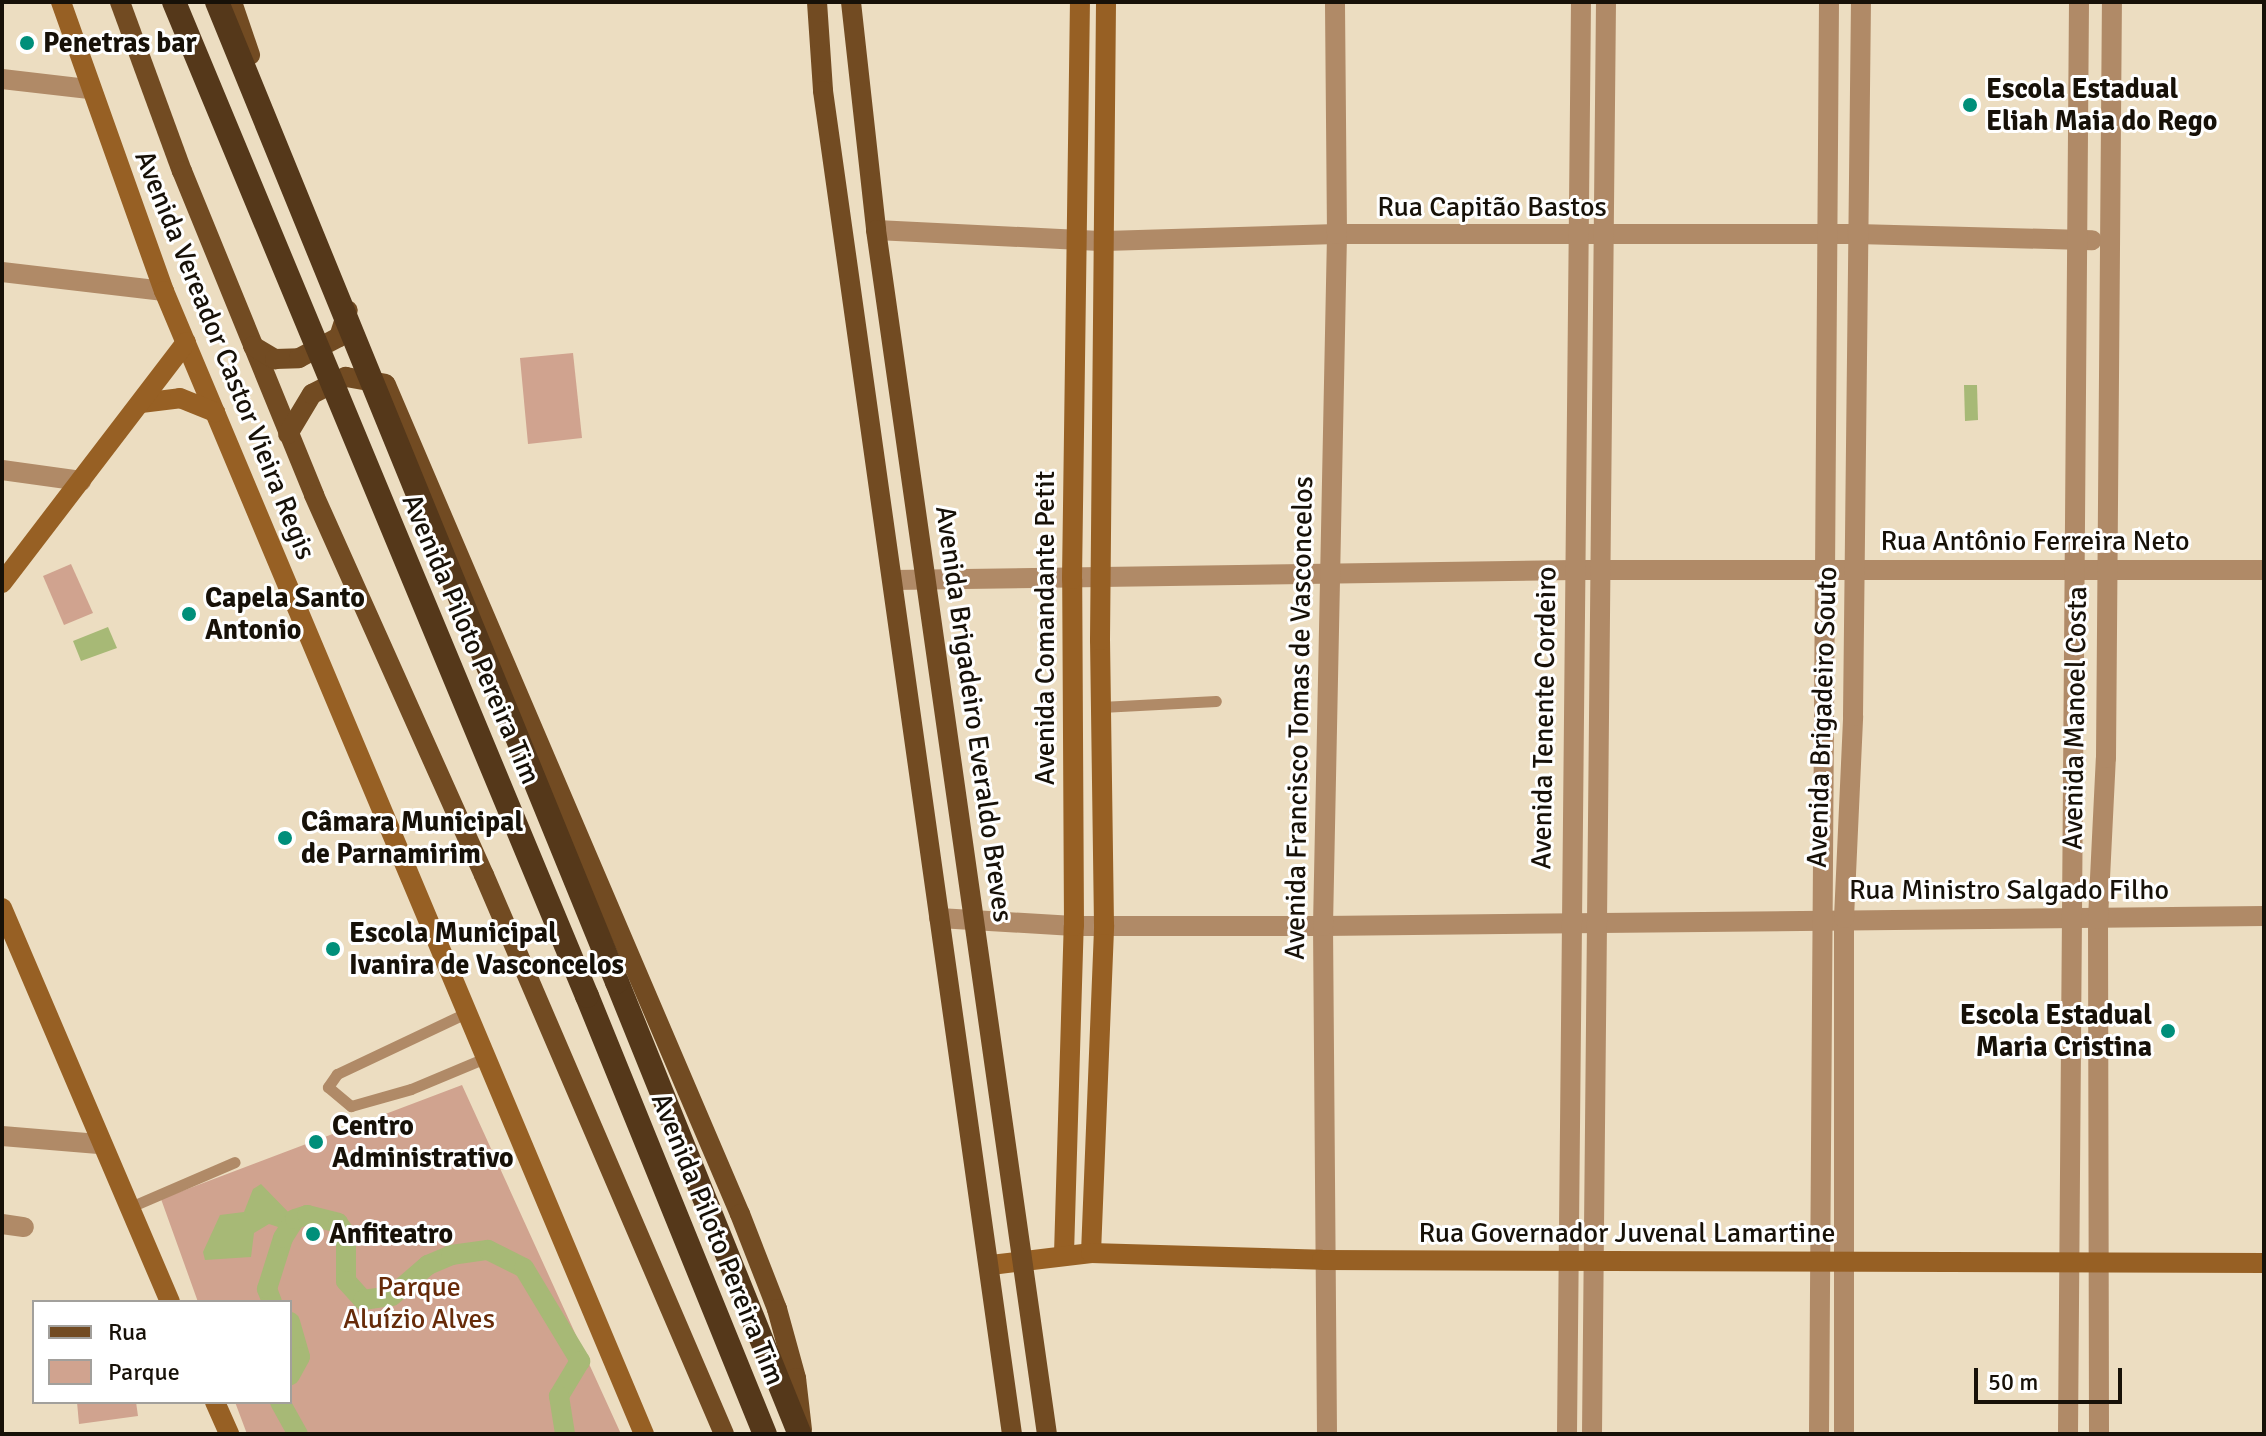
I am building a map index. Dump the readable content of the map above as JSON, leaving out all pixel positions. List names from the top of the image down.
{
  "streets": {
    "highway": ["Avenida Piloto Pereira Tim"],
    "main road": ["Avenida Brigadeiro Everaldo Breves"],
    "street": [
      "Rua Capitão Bastos",
      "Avenida Vereador Castor Vieira Regis",
      "Rua Antônio Ferreira Neto",
      "Avenida Comandante Petit",
      "Avenida Brigadeiro Souto",
      "Avenida Francisco Tomas de Vasconcelos",
      "Avenida Tenente Cordeiro",
      "Avenida Manoel Costa",
      "Rua Ministro Salgado Filho",
      "Rua Governador Juvenal Lamartine"
    ]
  },
  "crossings": [
    ["Rua Capitão Bastos", "Avenida Comandante Petit"],
    ["Rua Capitão Bastos", "Avenida Brigadeiro Everaldo Breves"],
    ["Rua Capitão Bastos", "Avenida Brigadeiro Souto"],
    ["Rua Capitão Bastos", "Avenida Francisco Tomas de Vasconcelos"],
    ["Rua Capitão Bastos", "Avenida Tenente Cordeiro"],
    ["Rua Capitão Bastos", "Avenida Manoel Costa"],
    ["Rua Antônio Ferreira Neto", "Avenida Comandante Petit"],
    ["Rua Antônio Ferreira Neto", "Avenida Brigadeiro Everaldo Breves"],
    ["Rua Antônio Ferreira Neto", "Avenida Brigadeiro Souto"],
    ["Rua Antônio Ferreira Neto", "Avenida Francisco Tomas de Vasconcelos"],
    ["Rua Antônio Ferreira Neto", "Avenida Tenente Cordeiro"],
    ["Rua Antônio Ferreira Neto", "Avenida Manoel Costa"],
    ["Avenida Comandante Petit", "Rua Ministro Salgado Filho"],
    ["Avenida Comandante Petit", "Rua Governador Juvenal Lamartine"],
    ["Avenida Brigadeiro Everaldo Breves", "Rua Ministro Salgado Filho"],
    ["Avenida Brigadeiro Everaldo Breves", "Rua Governador Juvenal Lamartine"],
    ["Avenida Brigadeiro Souto", "Rua Ministro Salgado Filho"],
    ["Avenida Brigadeiro Souto", "Rua Governador Juvenal Lamartine"],
    ["Avenida Francisco Tomas de Vasconcelos", "Rua Ministro Salgado Filho"],
    ["Avenida Francisco Tomas de Vasconcelos", "Rua Governador Juvenal Lamartine"],
    ["Avenida Tenente Cordeiro", "Rua Ministro Salgado Filho"],
    ["Avenida Tenente Cordeiro", "Rua Governador Juvenal Lamartine"],
    ["Avenida Manoel Costa", "Rua Ministro Salgado Filho"],
    ["Avenida Manoel Costa", "Rua Governador Juvenal Lamartine"]
  ],
  "parks": ["Parque Aluízio Alves"],
  "places": [
    "Penetras bar",
    "Escola Estadual Eliah Maia do Rego",
    "Capela Santo Antonio",
    "Câmara Municipal de Parnamirim",
    "Escola Municipal Ivanira de Vasconcelos",
    "Escola Estadual Maria Cristina",
    "Centro Administrativo",
    "Anfiteatro"
  ],
  "legend": ["Rua", "Parque"],
  "scale_bar": "50 m"
}
